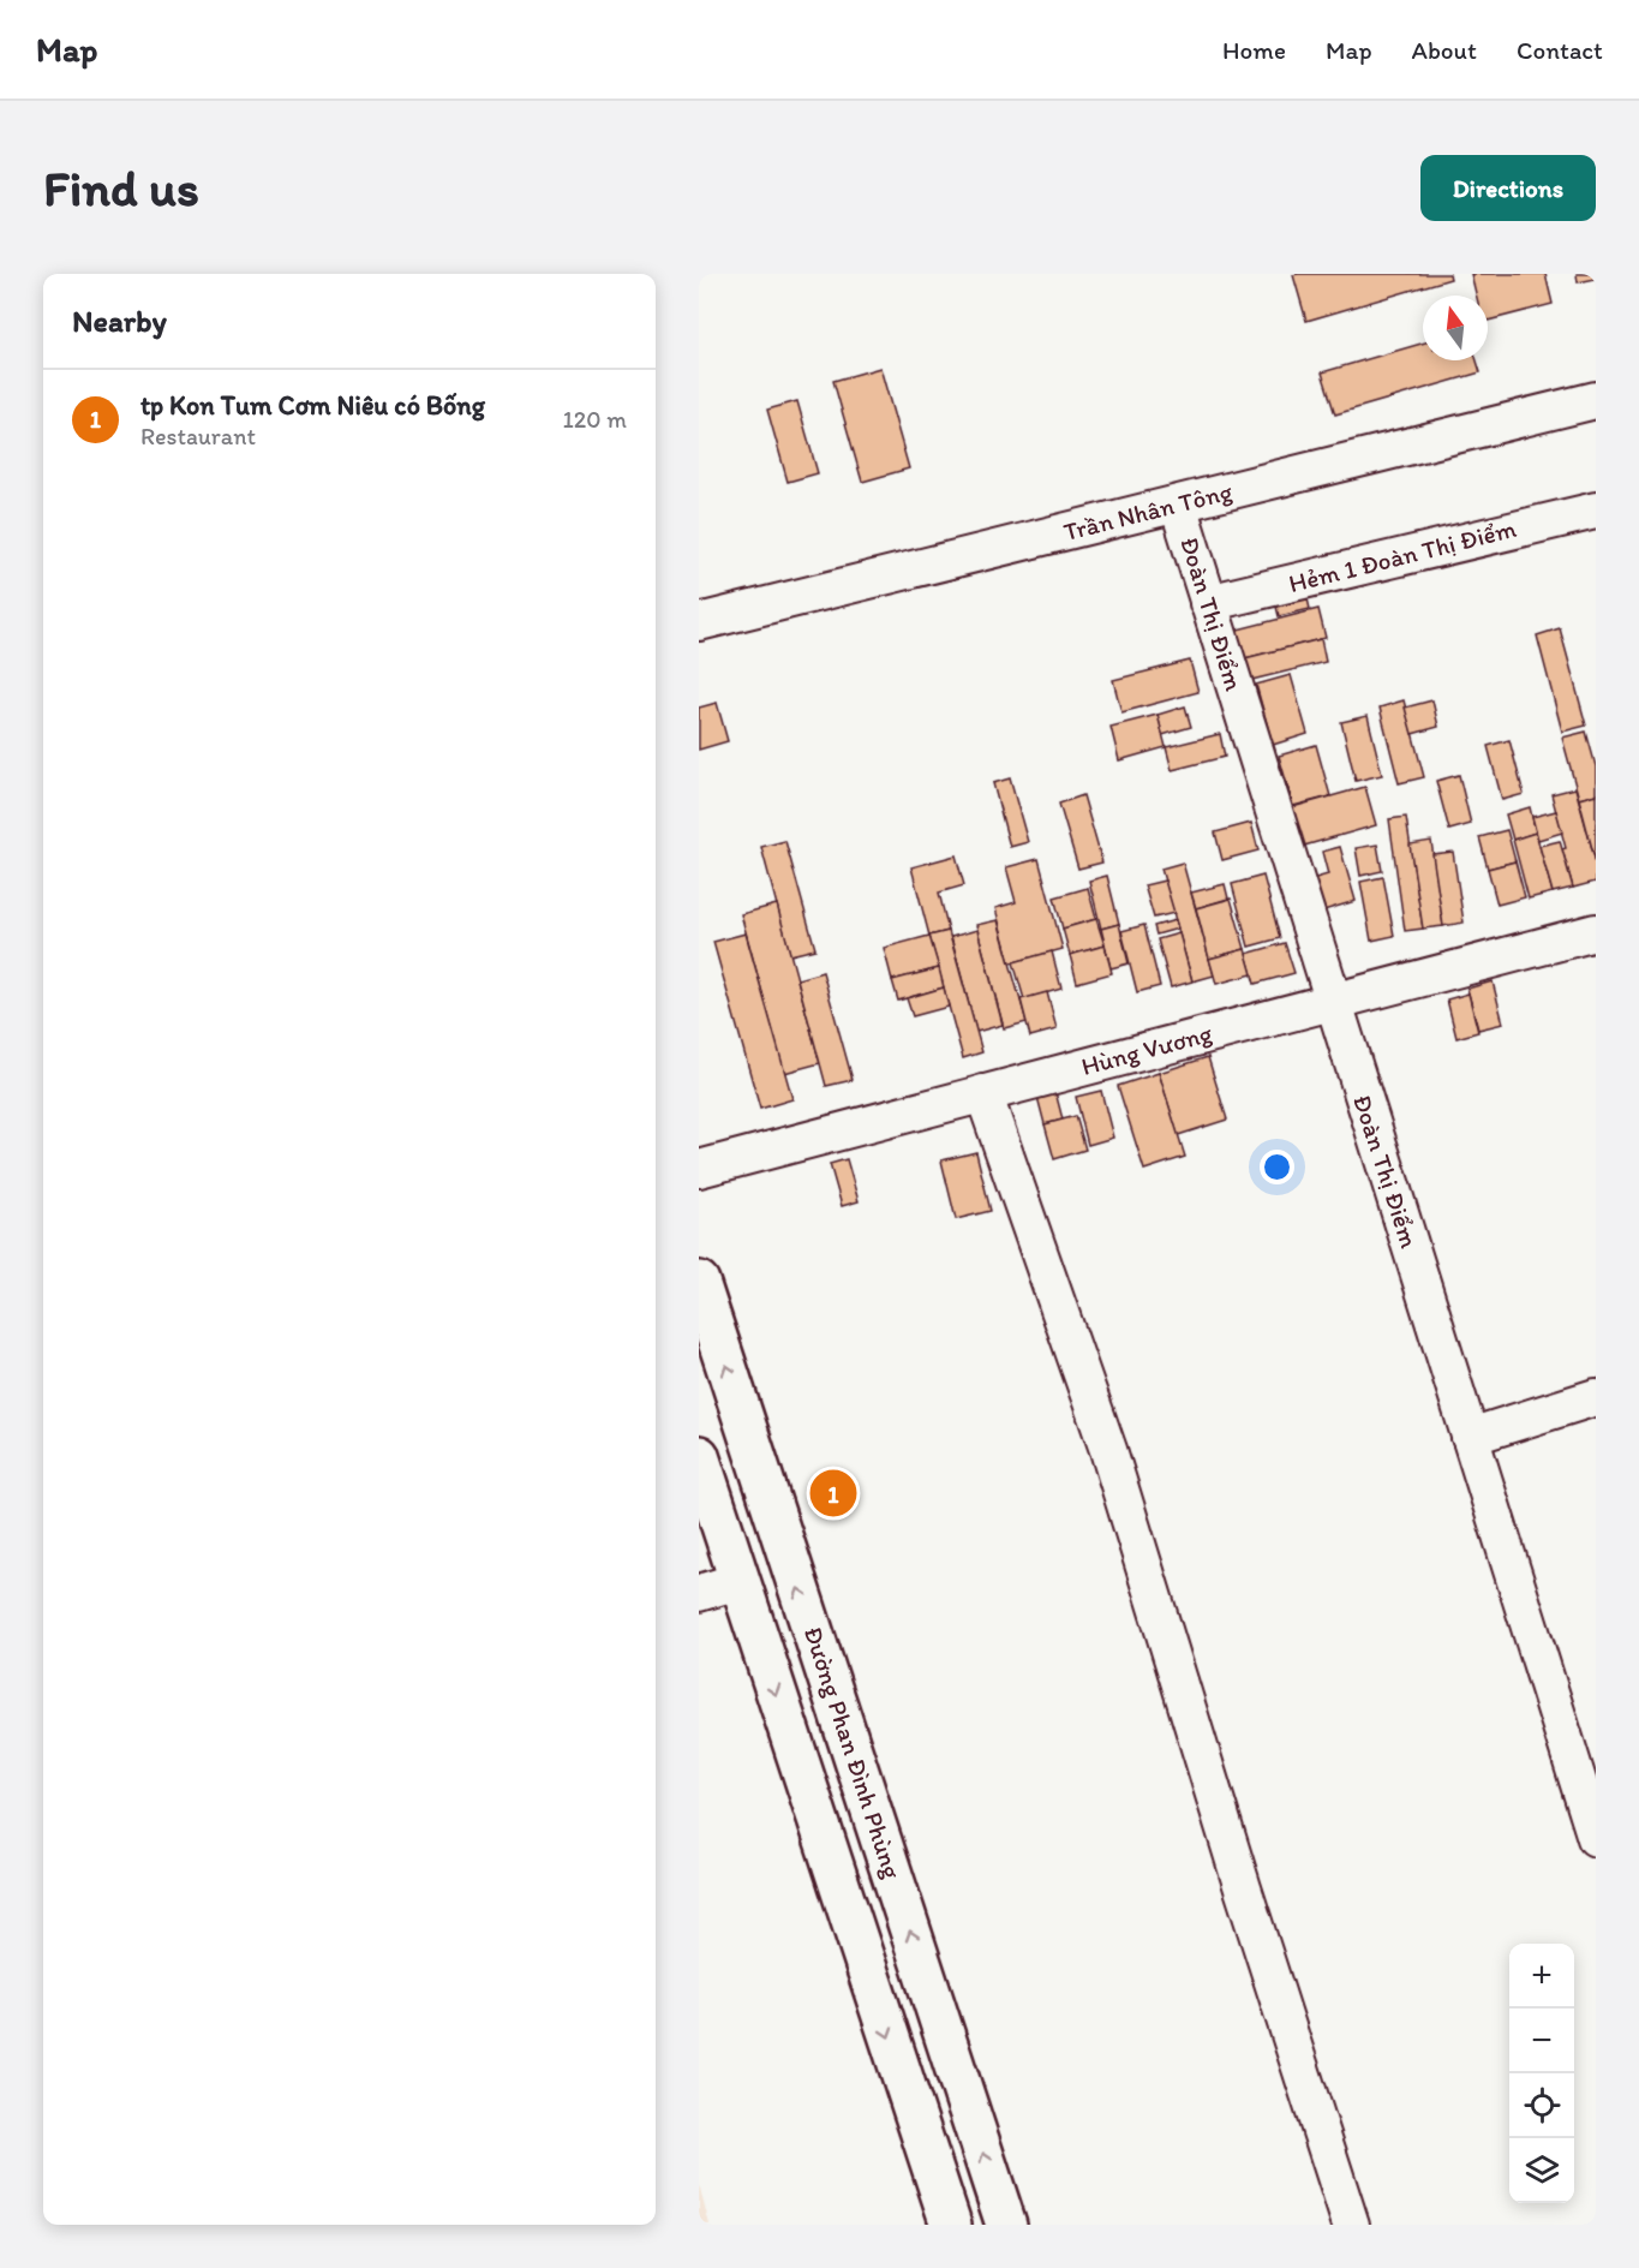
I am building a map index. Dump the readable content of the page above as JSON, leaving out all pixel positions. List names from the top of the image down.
{
  "streets": {
    "main road": ["Đường Phan Đình Phùng"],
    "street": [
      "Trần Nhân Tông",
      "Hẻm 1 Đoàn Thị Điểm",
      "Đoàn Thị Điểm",
      "Hùng Vương"
    ]
  },
  "crossings": [
    ["Trần Nhân Tông", "Đoàn Thị Điểm"],
    ["Hẻm 1 Đoàn Thị Điểm", "Đoàn Thị Điểm"],
    ["Đoàn Thị Điểm", "Hùng Vương"]
  ],
  "north": "top",
  "page": {
    "header": "Map",
    "nav": [
      "Home",
      "Map",
      "About",
      "Contact"
    ],
    "buttons": "Directions",
    "title": "Find us",
    "heading": "Nearby",
    "list": [
      {
        "mark": "1",
        "name": "tp Kon Tum Cơm Niêu có Bống",
        "note": "Restaurant",
        "value": "120 m"
      }
    ],
    "pins": "1",
    "map_buttons": ["+", "−"]
  }
}
